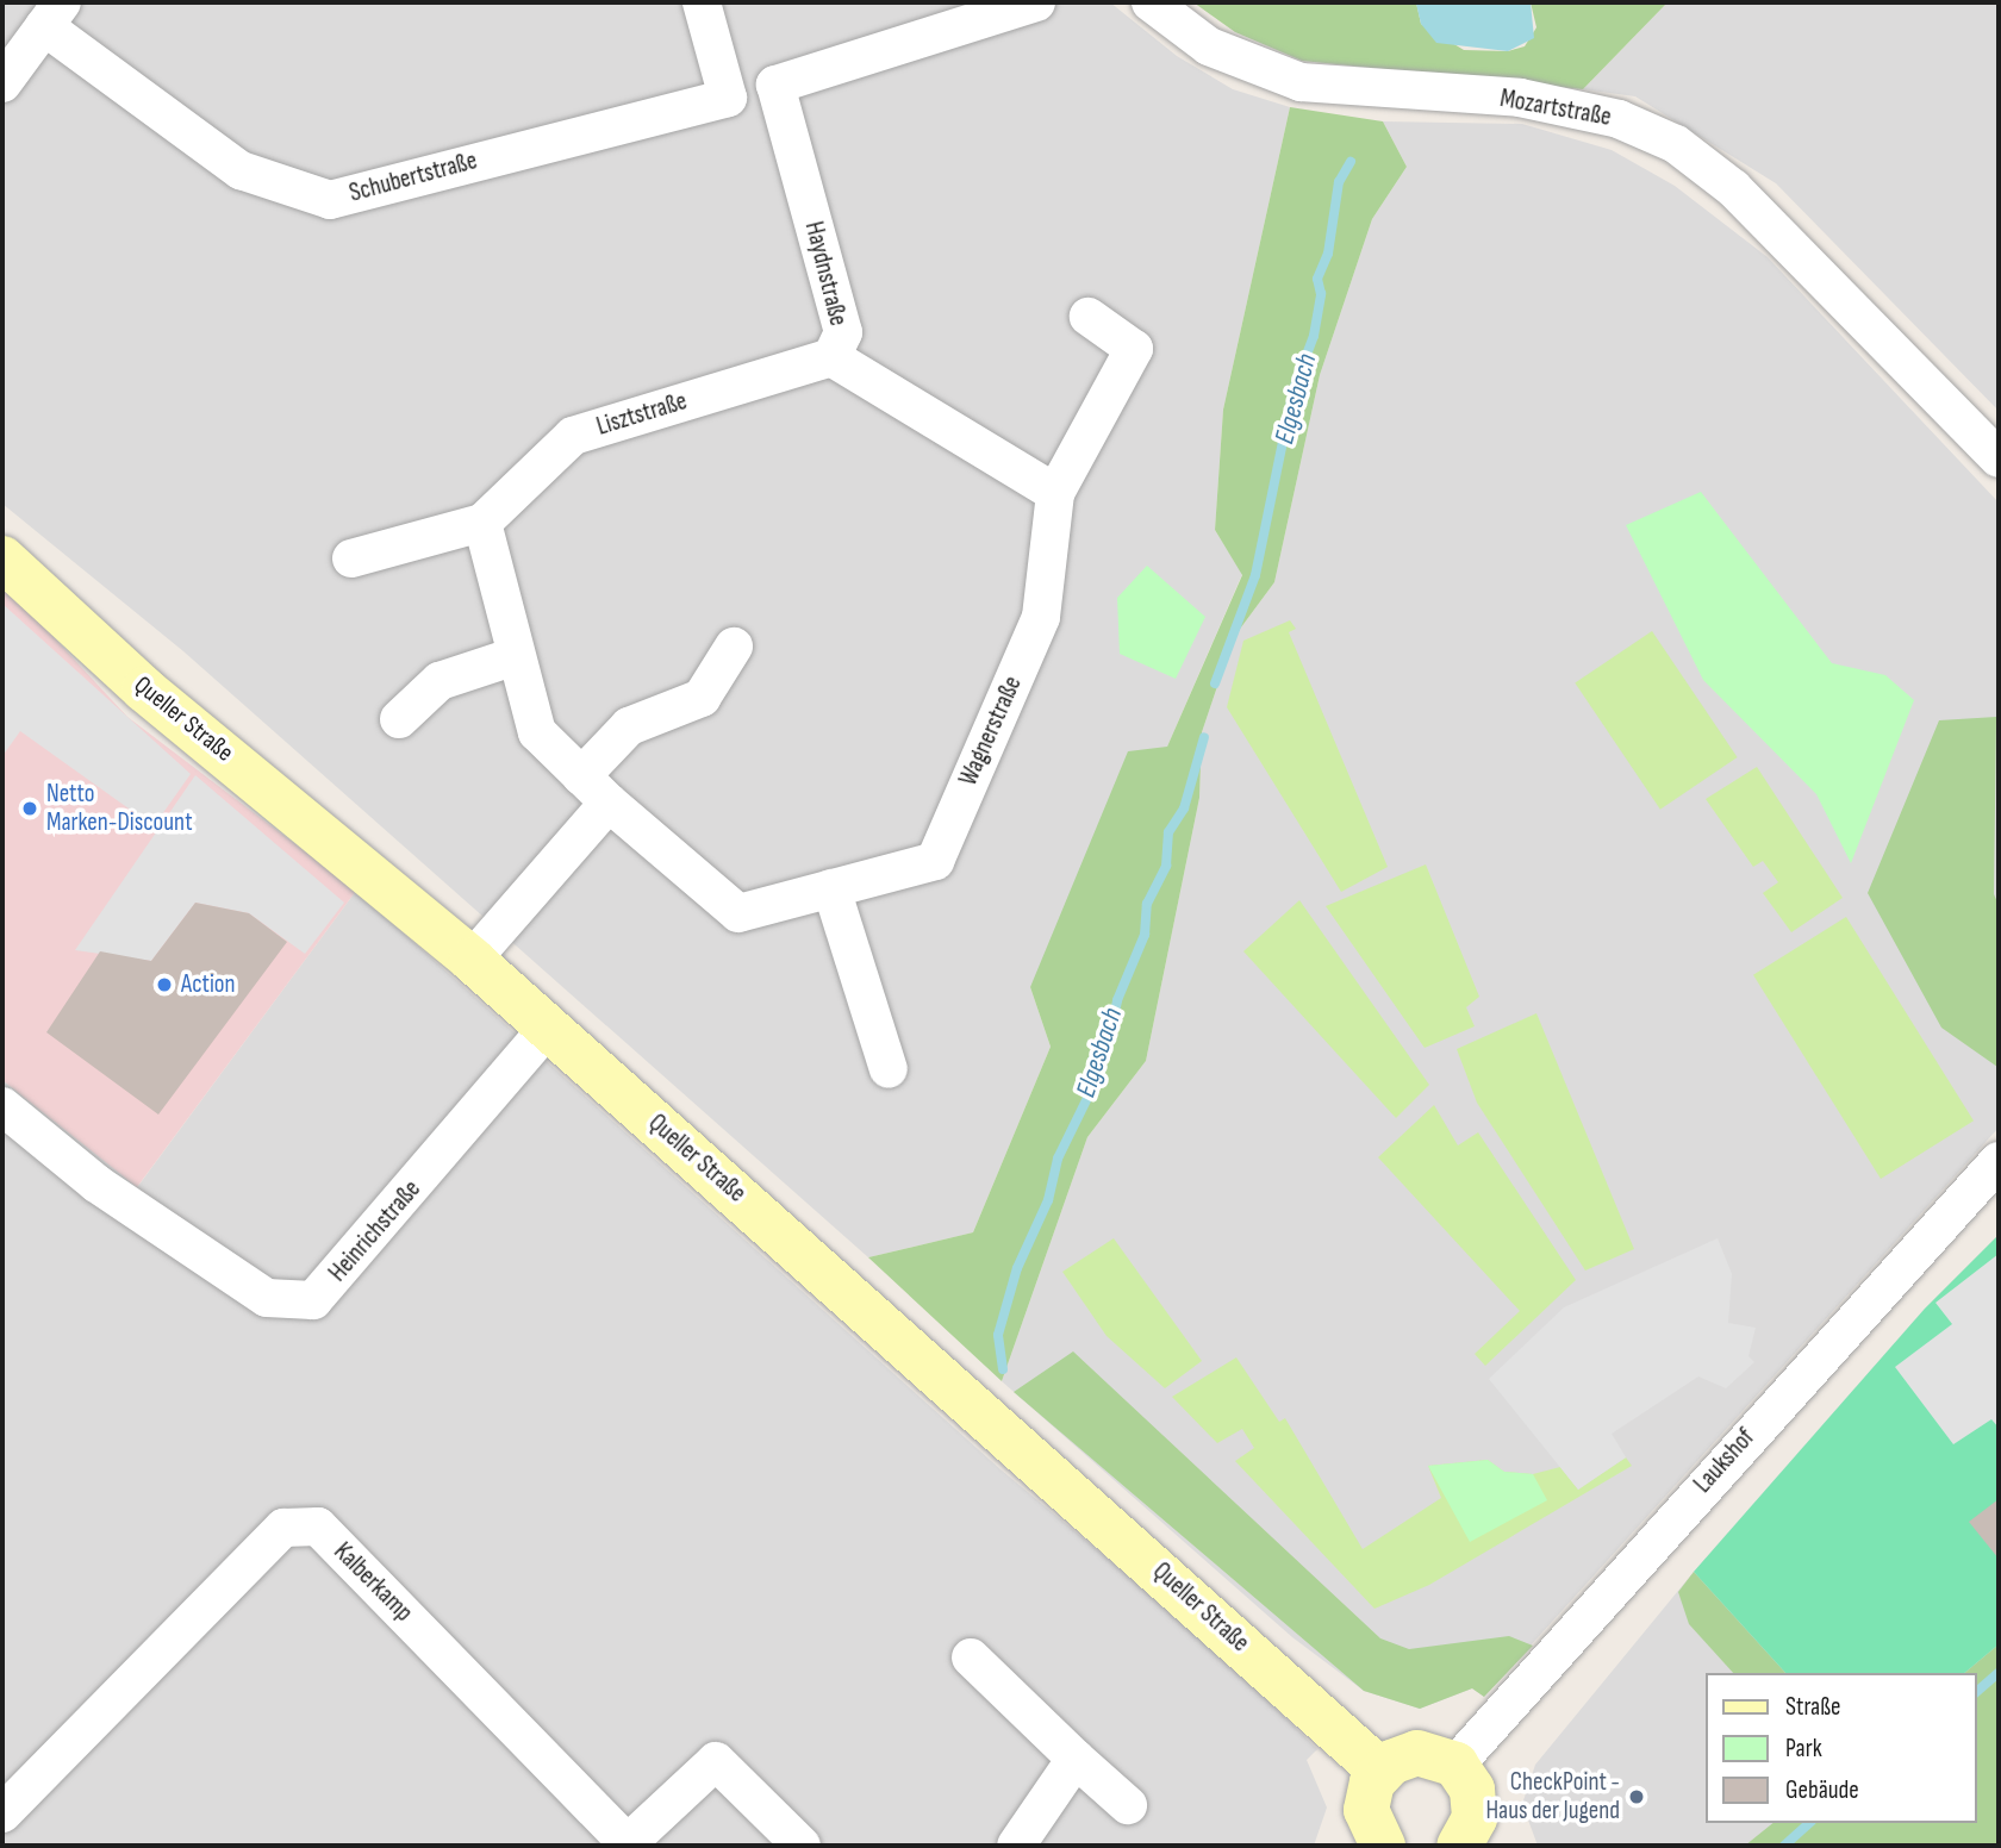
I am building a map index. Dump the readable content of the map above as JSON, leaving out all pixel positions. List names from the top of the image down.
{
  "streets": {
    "main road": ["Queller Straße"],
    "street": [
      "Mozartstraße",
      "Schubertstraße",
      "Haydnstraße",
      "Lisztstraße",
      "Wagnerstraße",
      "Heinrichstraße",
      "Laukshof",
      "Kalberkamp"
    ]
  },
  "crossings": [
    ["Haydnstraße", "Lisztstraße"],
    ["Haydnstraße", "Wagnerstraße"],
    ["Queller Straße", "Heinrichstraße"]
  ],
  "water": ["Elgesbach"],
  "places": ["Netto Marken-Discount", "Action", "CheckPoint - Haus der Jugend"],
  "legend": ["Straße", "Park", "Gebäude"]
}
